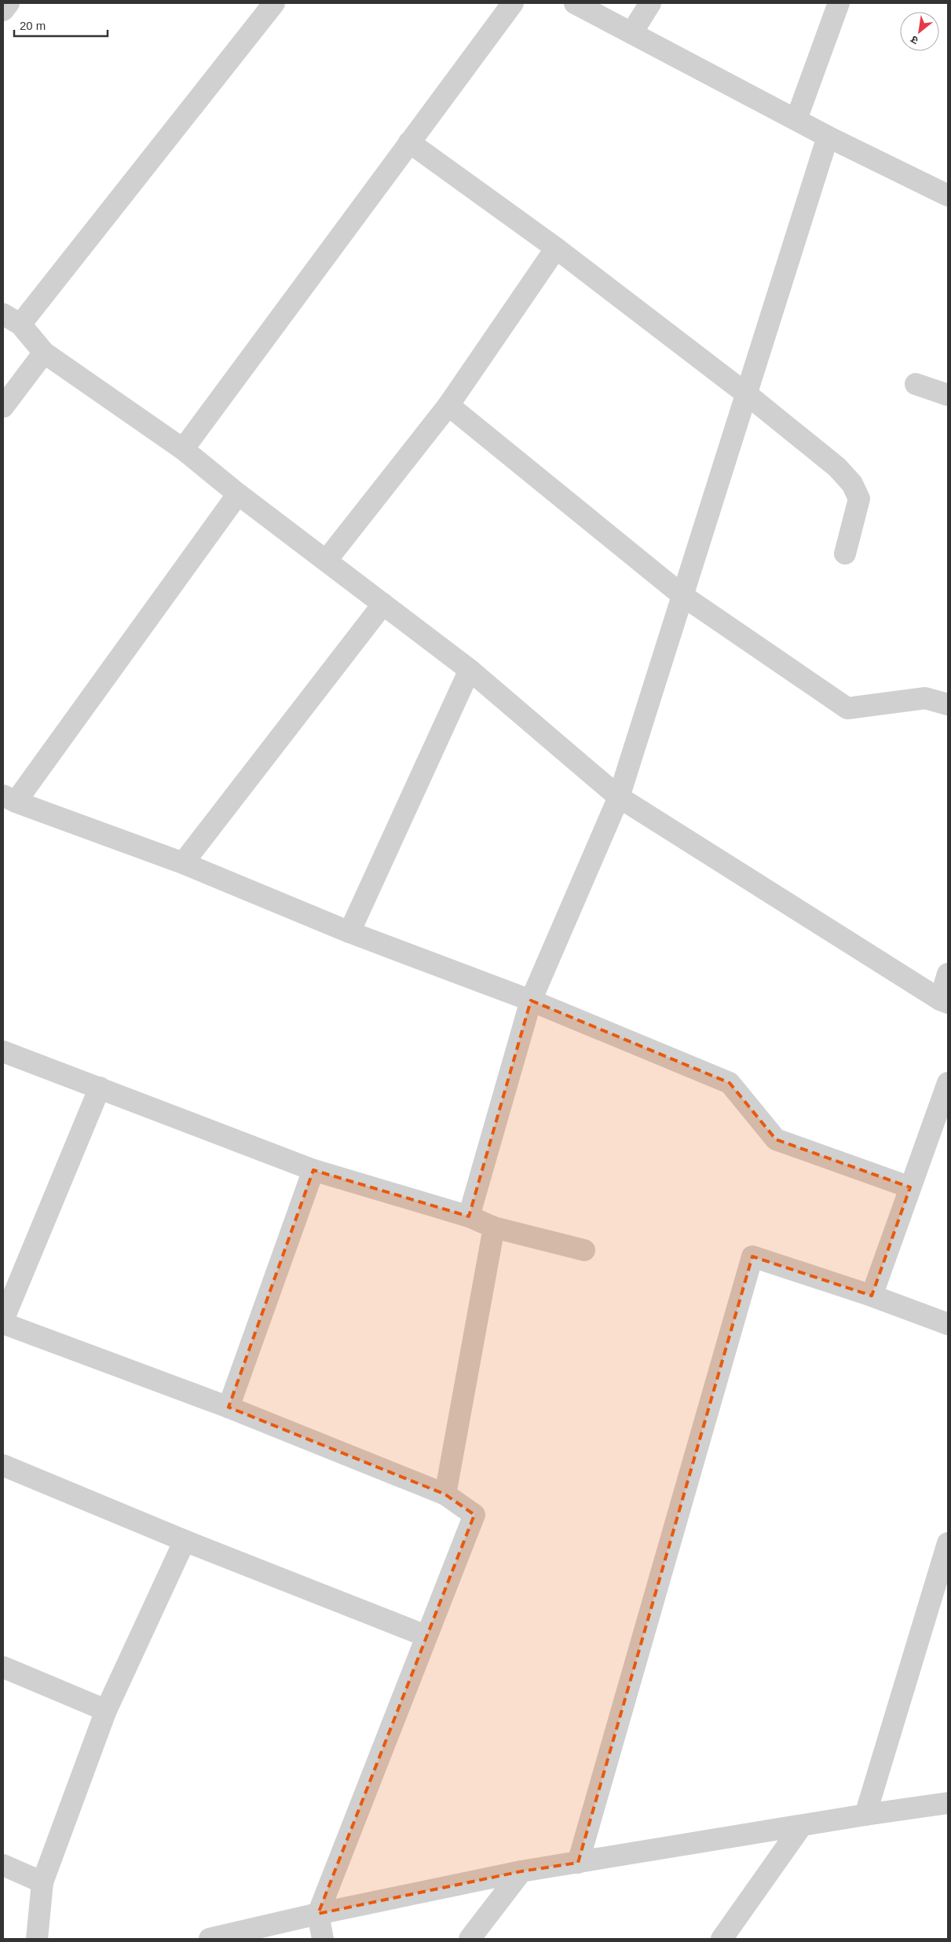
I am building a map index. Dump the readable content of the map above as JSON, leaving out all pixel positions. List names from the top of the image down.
{
  "scale_bar": "20 m",
  "north": "bottom left"
}
